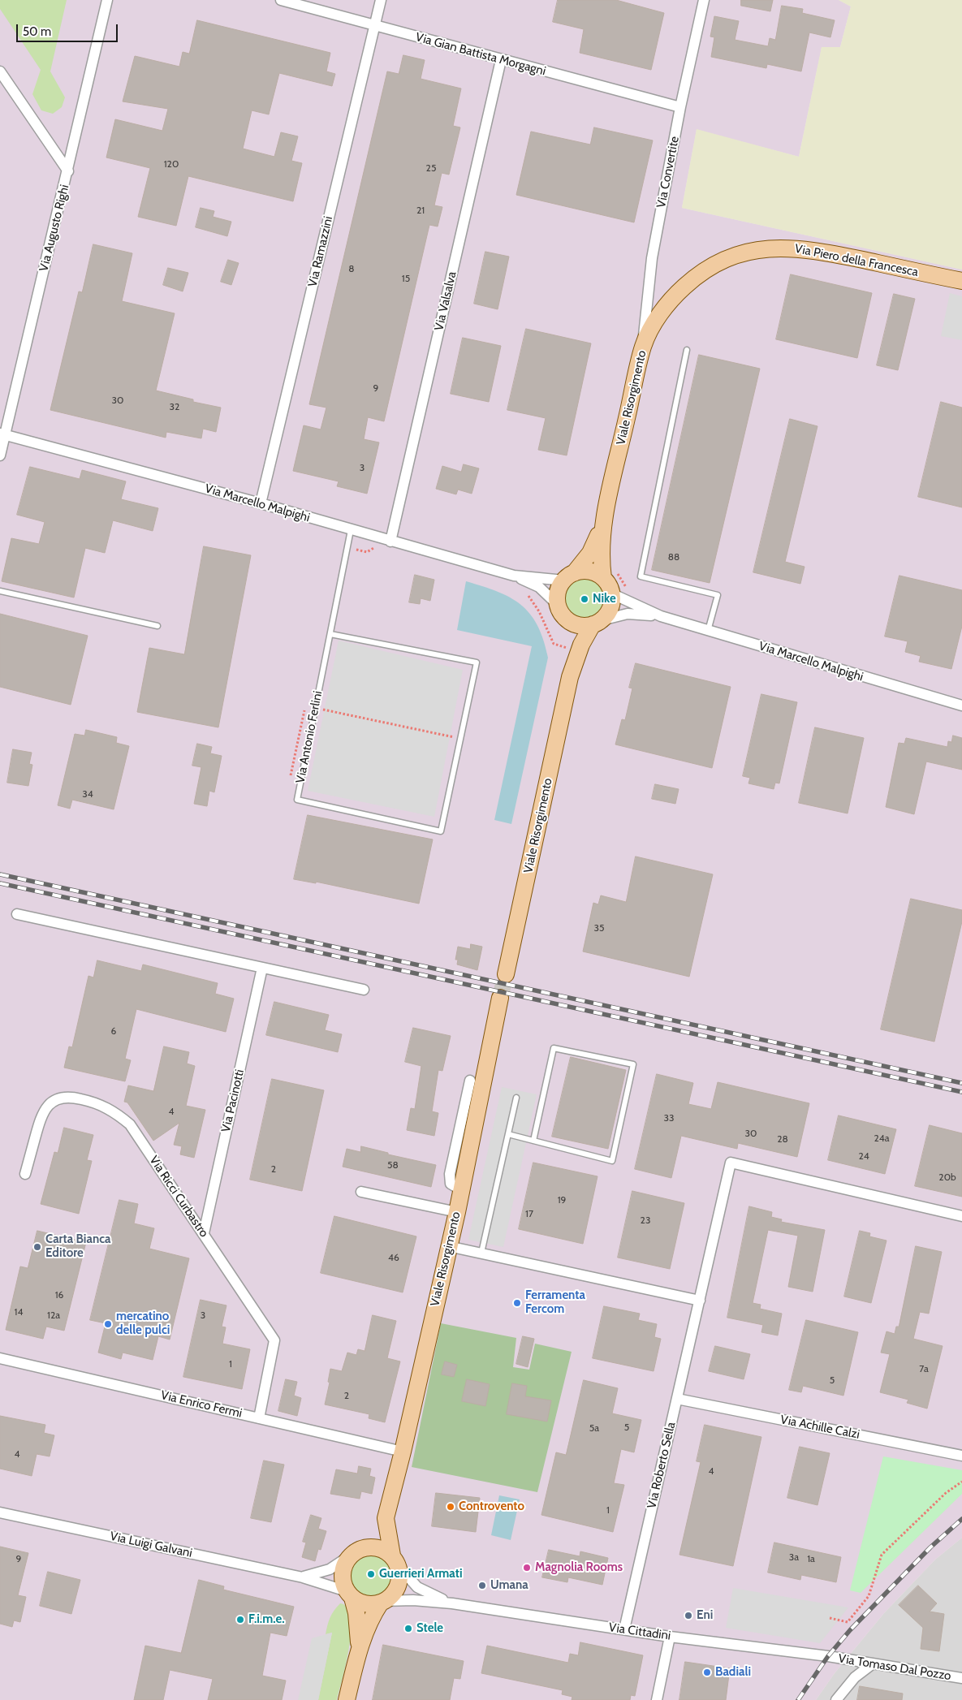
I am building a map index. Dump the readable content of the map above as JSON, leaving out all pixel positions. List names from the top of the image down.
{
  "streets": {
    "main road": ["Via Piero della Francesca", "Viale Risorgimento"],
    "street": [
      "Via Gian Battista Morgagni",
      "Via Convertite",
      "Via Augusto Righi",
      "Via Ramazzini",
      "Via Valsalva",
      "Via Marcello Malpighi",
      "Via Pacinotti",
      "Via Ricci Curbastro",
      "Via Enrico Fermi",
      "Via Achille Calzi",
      "Via Roberto Sella",
      "Via Luigi Galvani",
      "Via Cittadini",
      "Via Tomaso Dal Pozzo"
    ],
    "lane": ["Via Antonio Ferlini"]
  },
  "crossings": [
    ["Via Gian Battista Morgagni", "Via Convertite"],
    ["Via Gian Battista Morgagni", "Via Ramazzini"],
    ["Via Gian Battista Morgagni", "Via Valsalva"],
    ["Via Convertite", "Viale Risorgimento"],
    ["Via Augusto Righi", "Via Marcello Malpighi"],
    ["Via Ramazzini", "Via Marcello Malpighi"],
    ["Via Piero della Francesca", "Viale Risorgimento"],
    ["Via Valsalva", "Via Marcello Malpighi"],
    ["Viale Risorgimento", "Via Marcello Malpighi"],
    ["Viale Risorgimento", "Via Enrico Fermi"],
    ["Viale Risorgimento", "Via Luigi Galvani"],
    ["Viale Risorgimento", "Via Cittadini"],
    ["Via Marcello Malpighi", "Via Antonio Ferlini"],
    ["Via Pacinotti", "Via Ricci Curbastro"],
    ["Via Ricci Curbastro", "Via Enrico Fermi"],
    ["Via Achille Calzi", "Via Roberto Sella"],
    ["Via Roberto Sella", "Via Cittadini"],
    ["Via Luigi Galvani", "Via Cittadini"],
    ["Via Cittadini", "Via Tomaso Dal Pozzo"]
  ],
  "places": [
    "Nike",
    "Carta Bianca Editore",
    "Ferramenta Fercom",
    "mercatino delle pulci",
    "Controvento",
    "Magnolia Rooms",
    "Guerrieri Armati",
    "Umana",
    "Eni",
    "F.i.m.e.",
    "Stele",
    "Badiali"
  ],
  "house_numbers": [
    "120",
    "25",
    "21",
    "8",
    "15",
    "9",
    "30",
    "32",
    "3",
    "88",
    "34",
    "35",
    "6",
    "4",
    "33",
    "30",
    "24a",
    "28",
    "24",
    "58",
    "2",
    "20b",
    "19",
    "17",
    "23",
    "46",
    "16",
    "14",
    "12a",
    "3",
    "1",
    "7a",
    "5",
    "2",
    "5",
    "5a",
    "4",
    "4",
    "1",
    "3a",
    "9",
    "1a"
  ],
  "scale_bar": "50 m"
}
